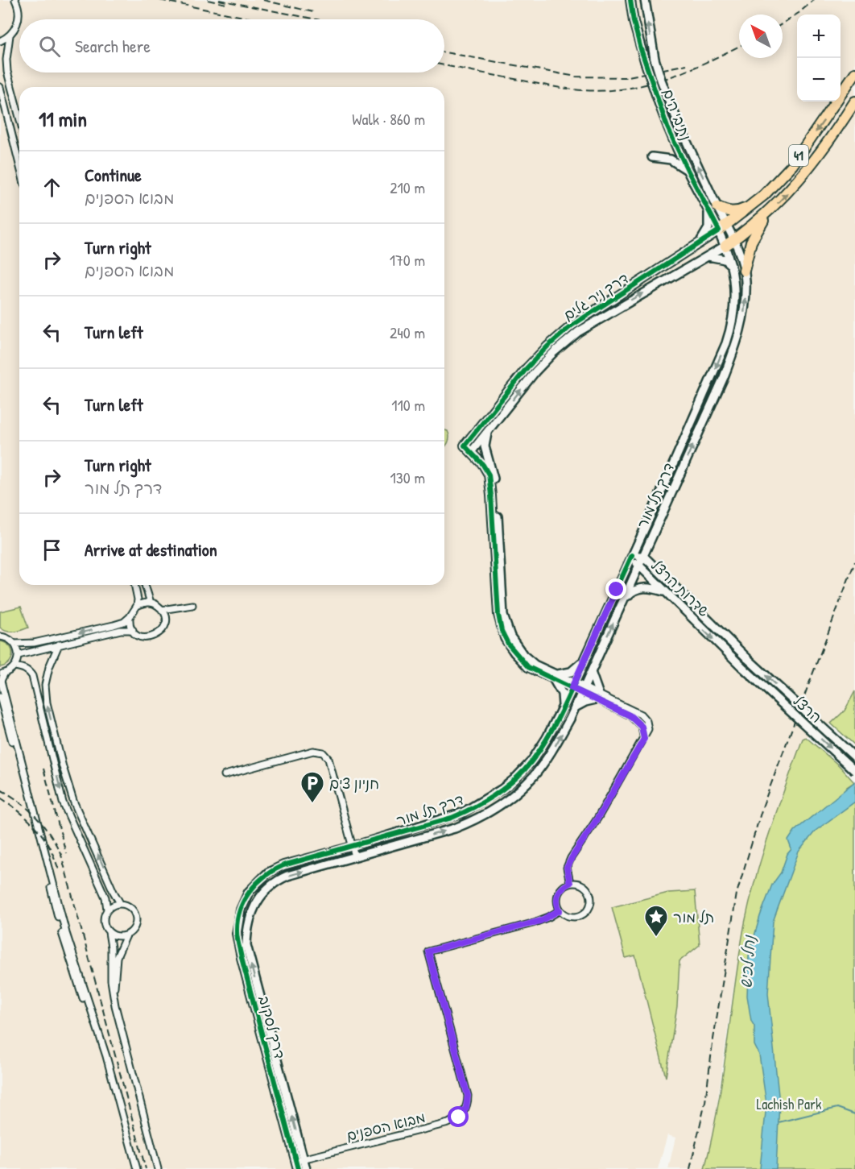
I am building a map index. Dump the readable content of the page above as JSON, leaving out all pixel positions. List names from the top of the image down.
{
  "streets": {
    "highway": ["41", "דרך ניר גלים"],
    "street": [
      "נתיבי הים",
      "דרך תל מור",
      "שדרות הרצל",
      "הרצל",
      "דרך לסקוב",
      "מבוא הספנים"
    ]
  },
  "crossings": [
    ["נתיבי הים", "41"],
    ["נתיבי הים", "דרך ניר גלים"],
    ["נתיבי הים", "דרך תל מור"],
    ["41", "דרך ניר גלים"],
    ["41", "דרך תל מור"],
    ["דרך ניר גלים", "דרך תל מור"],
    ["דרך תל מור", "שדרות הרצל"],
    ["דרך תל מור", "דרך לסקוב"],
    ["שדרות הרצל", "הרצל"],
    ["דרך לסקוב", "מבוא הספנים"]
  ],
  "water": ["נחל לכיש"],
  "parks": ["Lachish Park"],
  "places": {
    "parking": ["חניון צים"],
    "place": ["תל מור"]
  },
  "north": "top left",
  "page": {
    "map_buttons": ["+", "−"],
    "search": "Search here",
    "heading": ["11 min", "Walk · 860 m"],
    "list": [
      ["Continue", "מבוא הספנים", "210 m"],
      ["Turn right", "מבוא הספנים", "170 m"],
      ["Turn left", "240 m"],
      ["Turn left", "110 m"],
      ["Turn right", "דרך תל מור", "130 m"],
      "Arrive at destination"
    ]
  }
}
